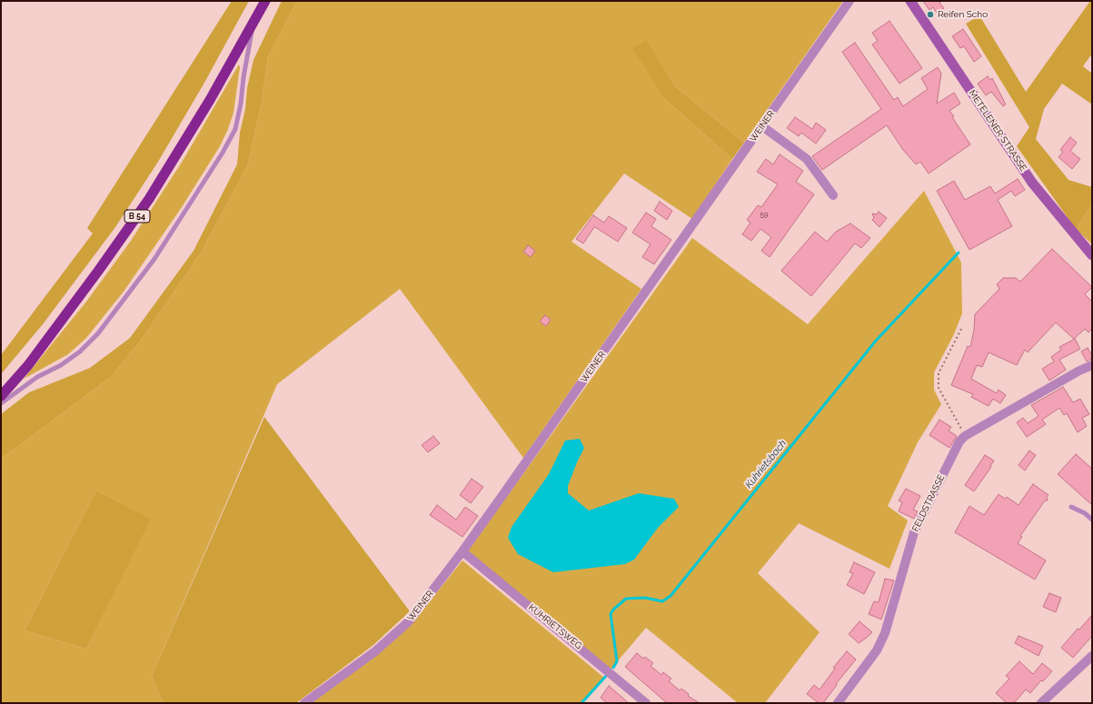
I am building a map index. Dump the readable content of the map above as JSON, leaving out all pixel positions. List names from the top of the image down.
{
  "streets": {
    "highway": ["B 54"],
    "main road": ["METELENER STRASSE"],
    "street": ["WEINER", "FELDSTRASSE", "KUHRIETSWEG"]
  },
  "crossings": [
    ["WEINER", "KUHRIETSWEG"]
  ],
  "water": ["Kuhrietsbach"],
  "places": ["Reifen Scho"],
  "house_numbers": ["59"]
}
